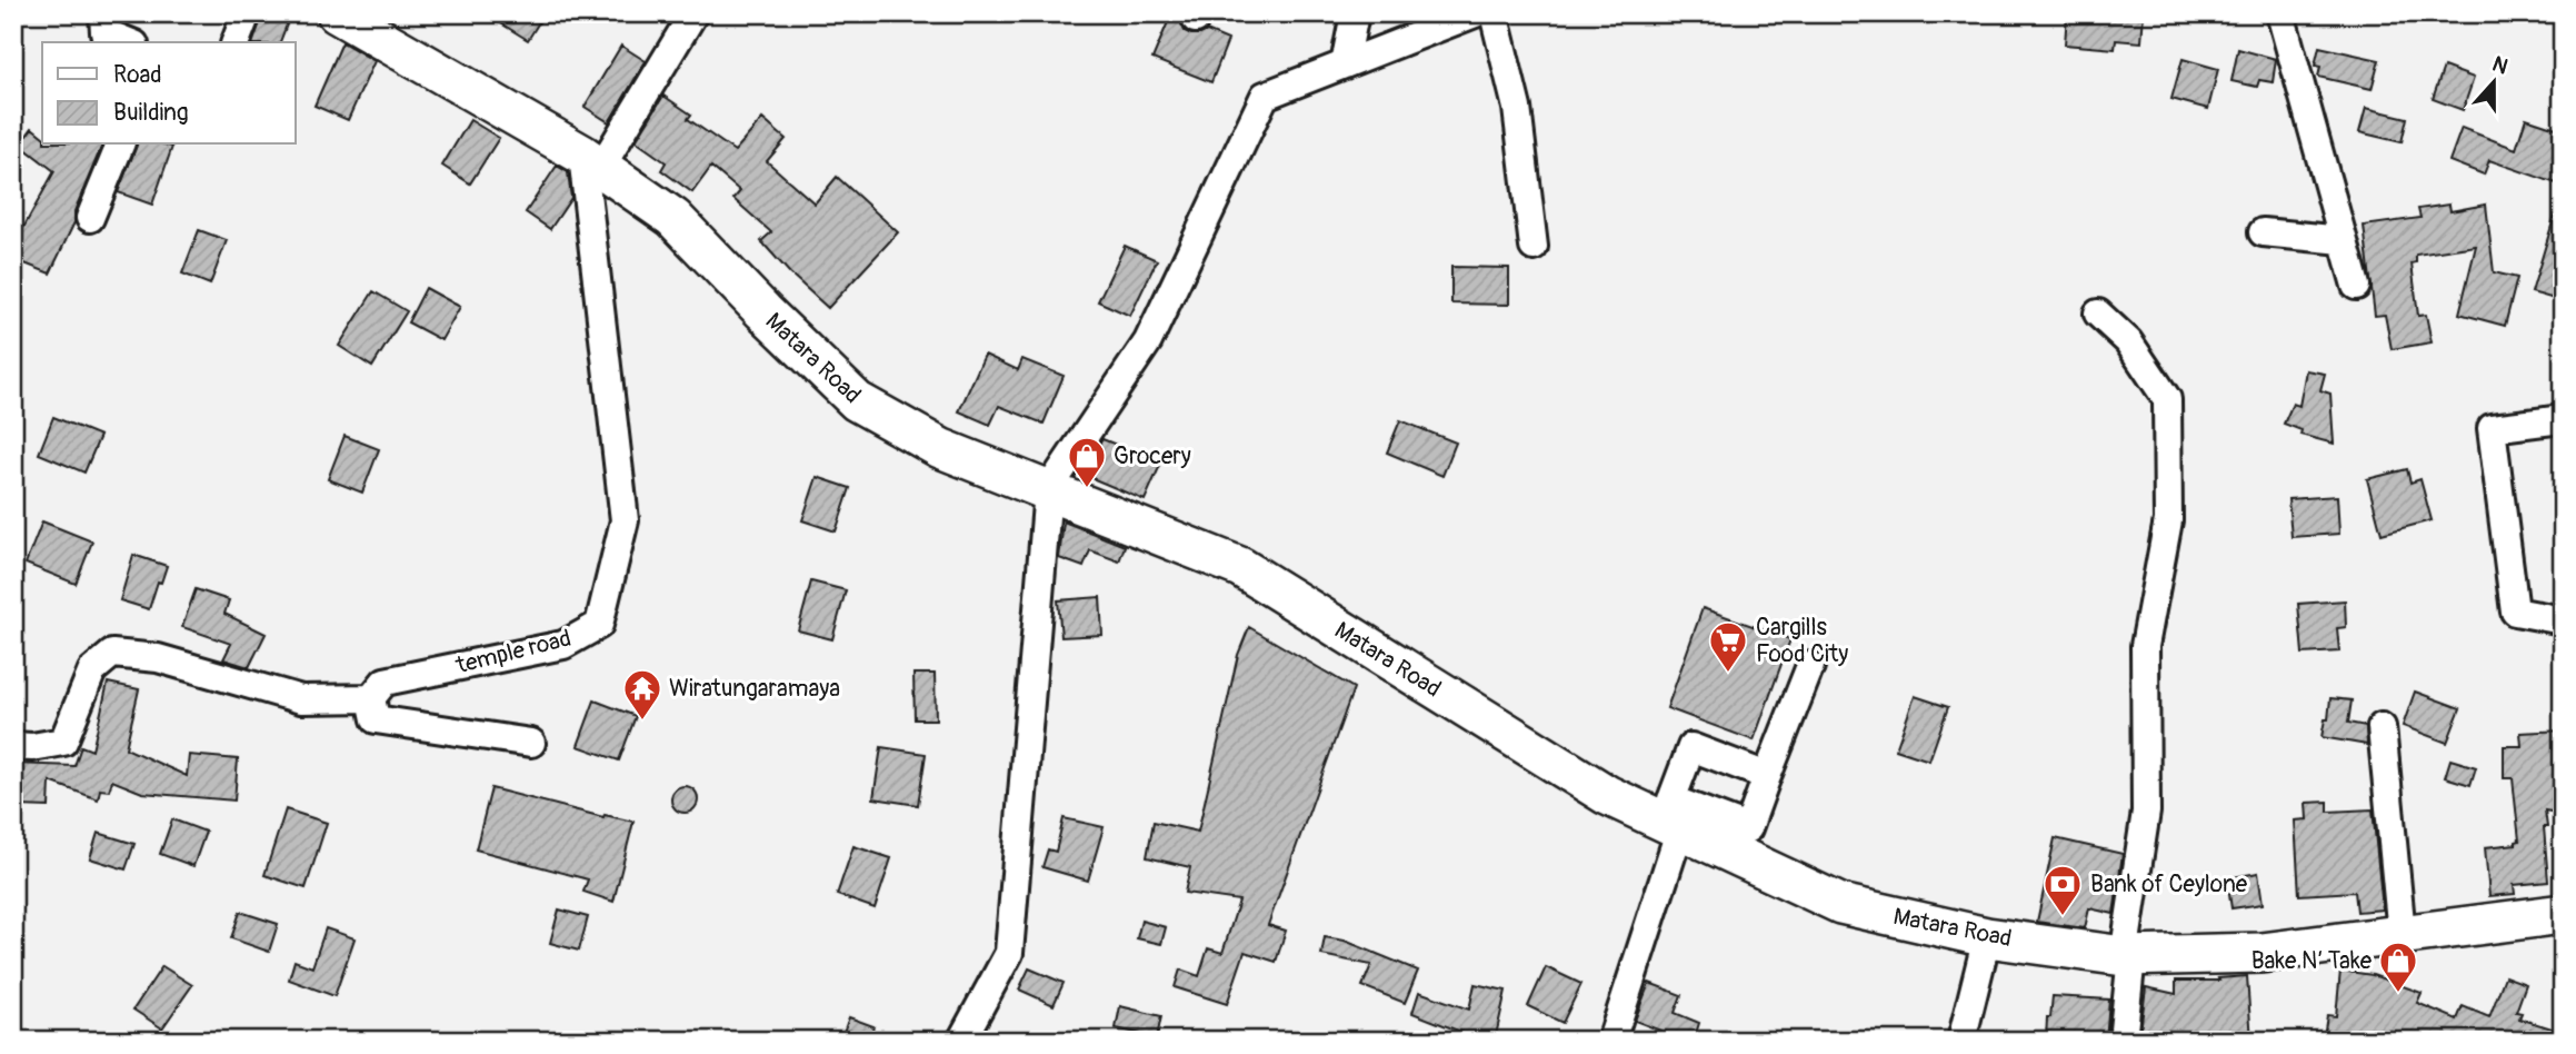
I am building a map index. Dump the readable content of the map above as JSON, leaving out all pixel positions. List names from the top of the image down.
{
  "streets": {
    "highway": ["Matara Road"],
    "street": ["temple road"]
  },
  "crossings": [
    ["Matara Road", "temple road"]
  ],
  "places": {
    "shop": ["Grocery", "Bake N’ Take"],
    "supermarket": ["Cargills Food City"],
    "temple": ["Wiratungaramaya"],
    "bank": ["Bank of Ceylone"]
  },
  "legend": ["Road", "Building"],
  "north": "top"
}
